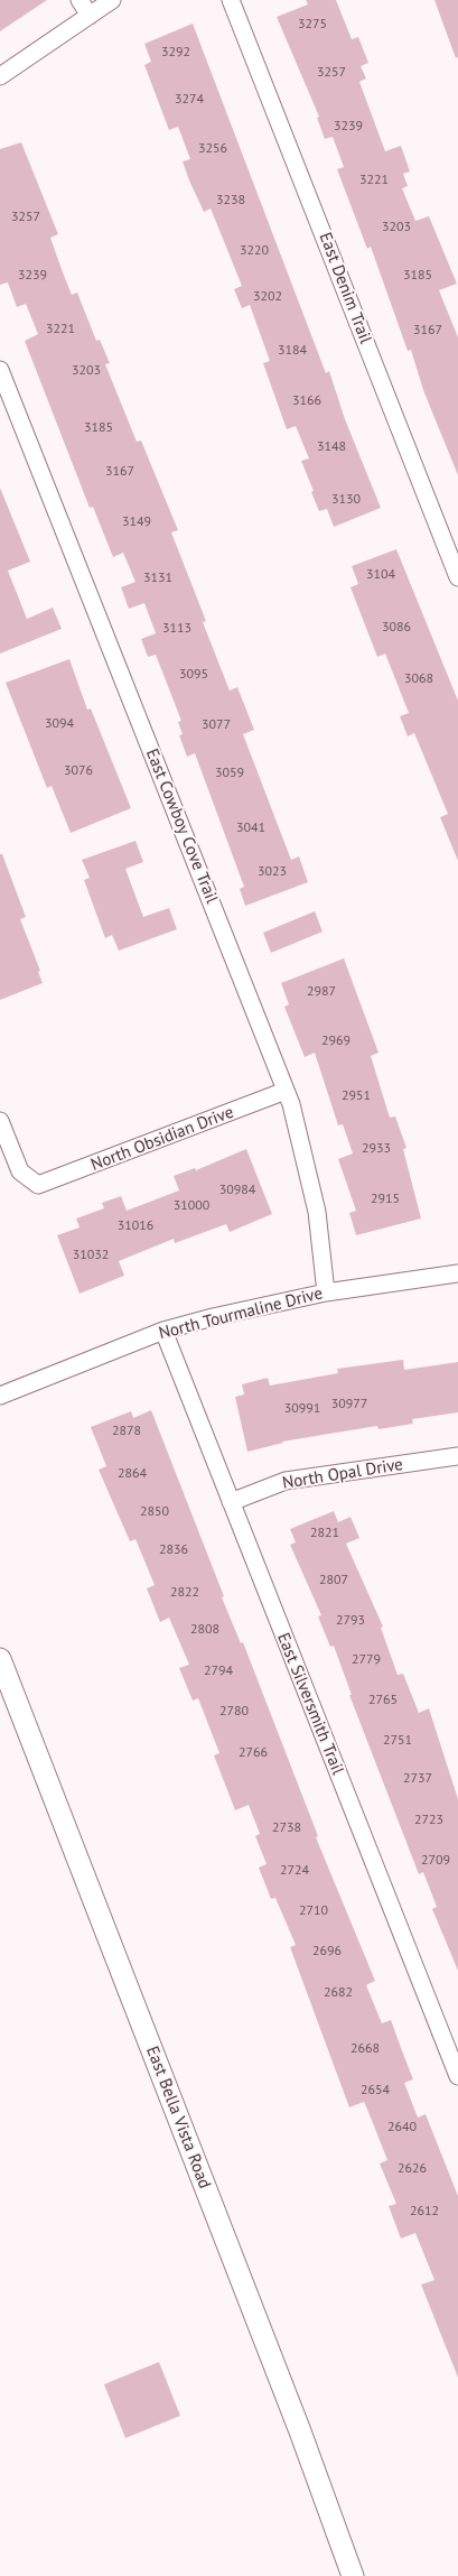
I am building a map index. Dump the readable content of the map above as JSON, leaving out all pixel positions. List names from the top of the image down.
{
  "streets": {
    "street": [
      "East Denim Trail",
      "East Cowboy Cove Trail",
      "North Obsidian Drive",
      "North Tourmaline Drive",
      "North Opal Drive",
      "East Silversmith Trail",
      "East Bella Vista Road"
    ]
  },
  "crossings": [
    ["East Cowboy Cove Trail", "North Obsidian Drive"],
    ["East Cowboy Cove Trail", "North Tourmaline Drive"],
    ["North Tourmaline Drive", "East Silversmith Trail"],
    ["North Opal Drive", "East Silversmith Trail"]
  ],
  "house_numbers": [
    "3275",
    "3292",
    "3257",
    "3274",
    "3239",
    "3256",
    "3221",
    "3238",
    "3257",
    "3203",
    "3220",
    "3239",
    "3185",
    "3202",
    "3221",
    "3167",
    "3184",
    "3203",
    "3166",
    "3185",
    "3148",
    "3167",
    "3130",
    "3149",
    "3104",
    "3131",
    "3086",
    "3113",
    "3095",
    "3068",
    "3094",
    "3077",
    "3076",
    "3059",
    "3041",
    "3023",
    "2987",
    "2969",
    "2951",
    "2933",
    "30984",
    "2915",
    "31000",
    "31016",
    "31032",
    "30977",
    "30991",
    "2878",
    "2864",
    "2850",
    "2821",
    "2836",
    "2807",
    "2822",
    "2793",
    "2808",
    "2779",
    "2794",
    "2765",
    "2780",
    "2751",
    "2766",
    "2737",
    "2723",
    "2738",
    "2709",
    "2724",
    "2710",
    "2696",
    "2682",
    "2668",
    "2654",
    "2640",
    "2626",
    "2612"
  ]
}
